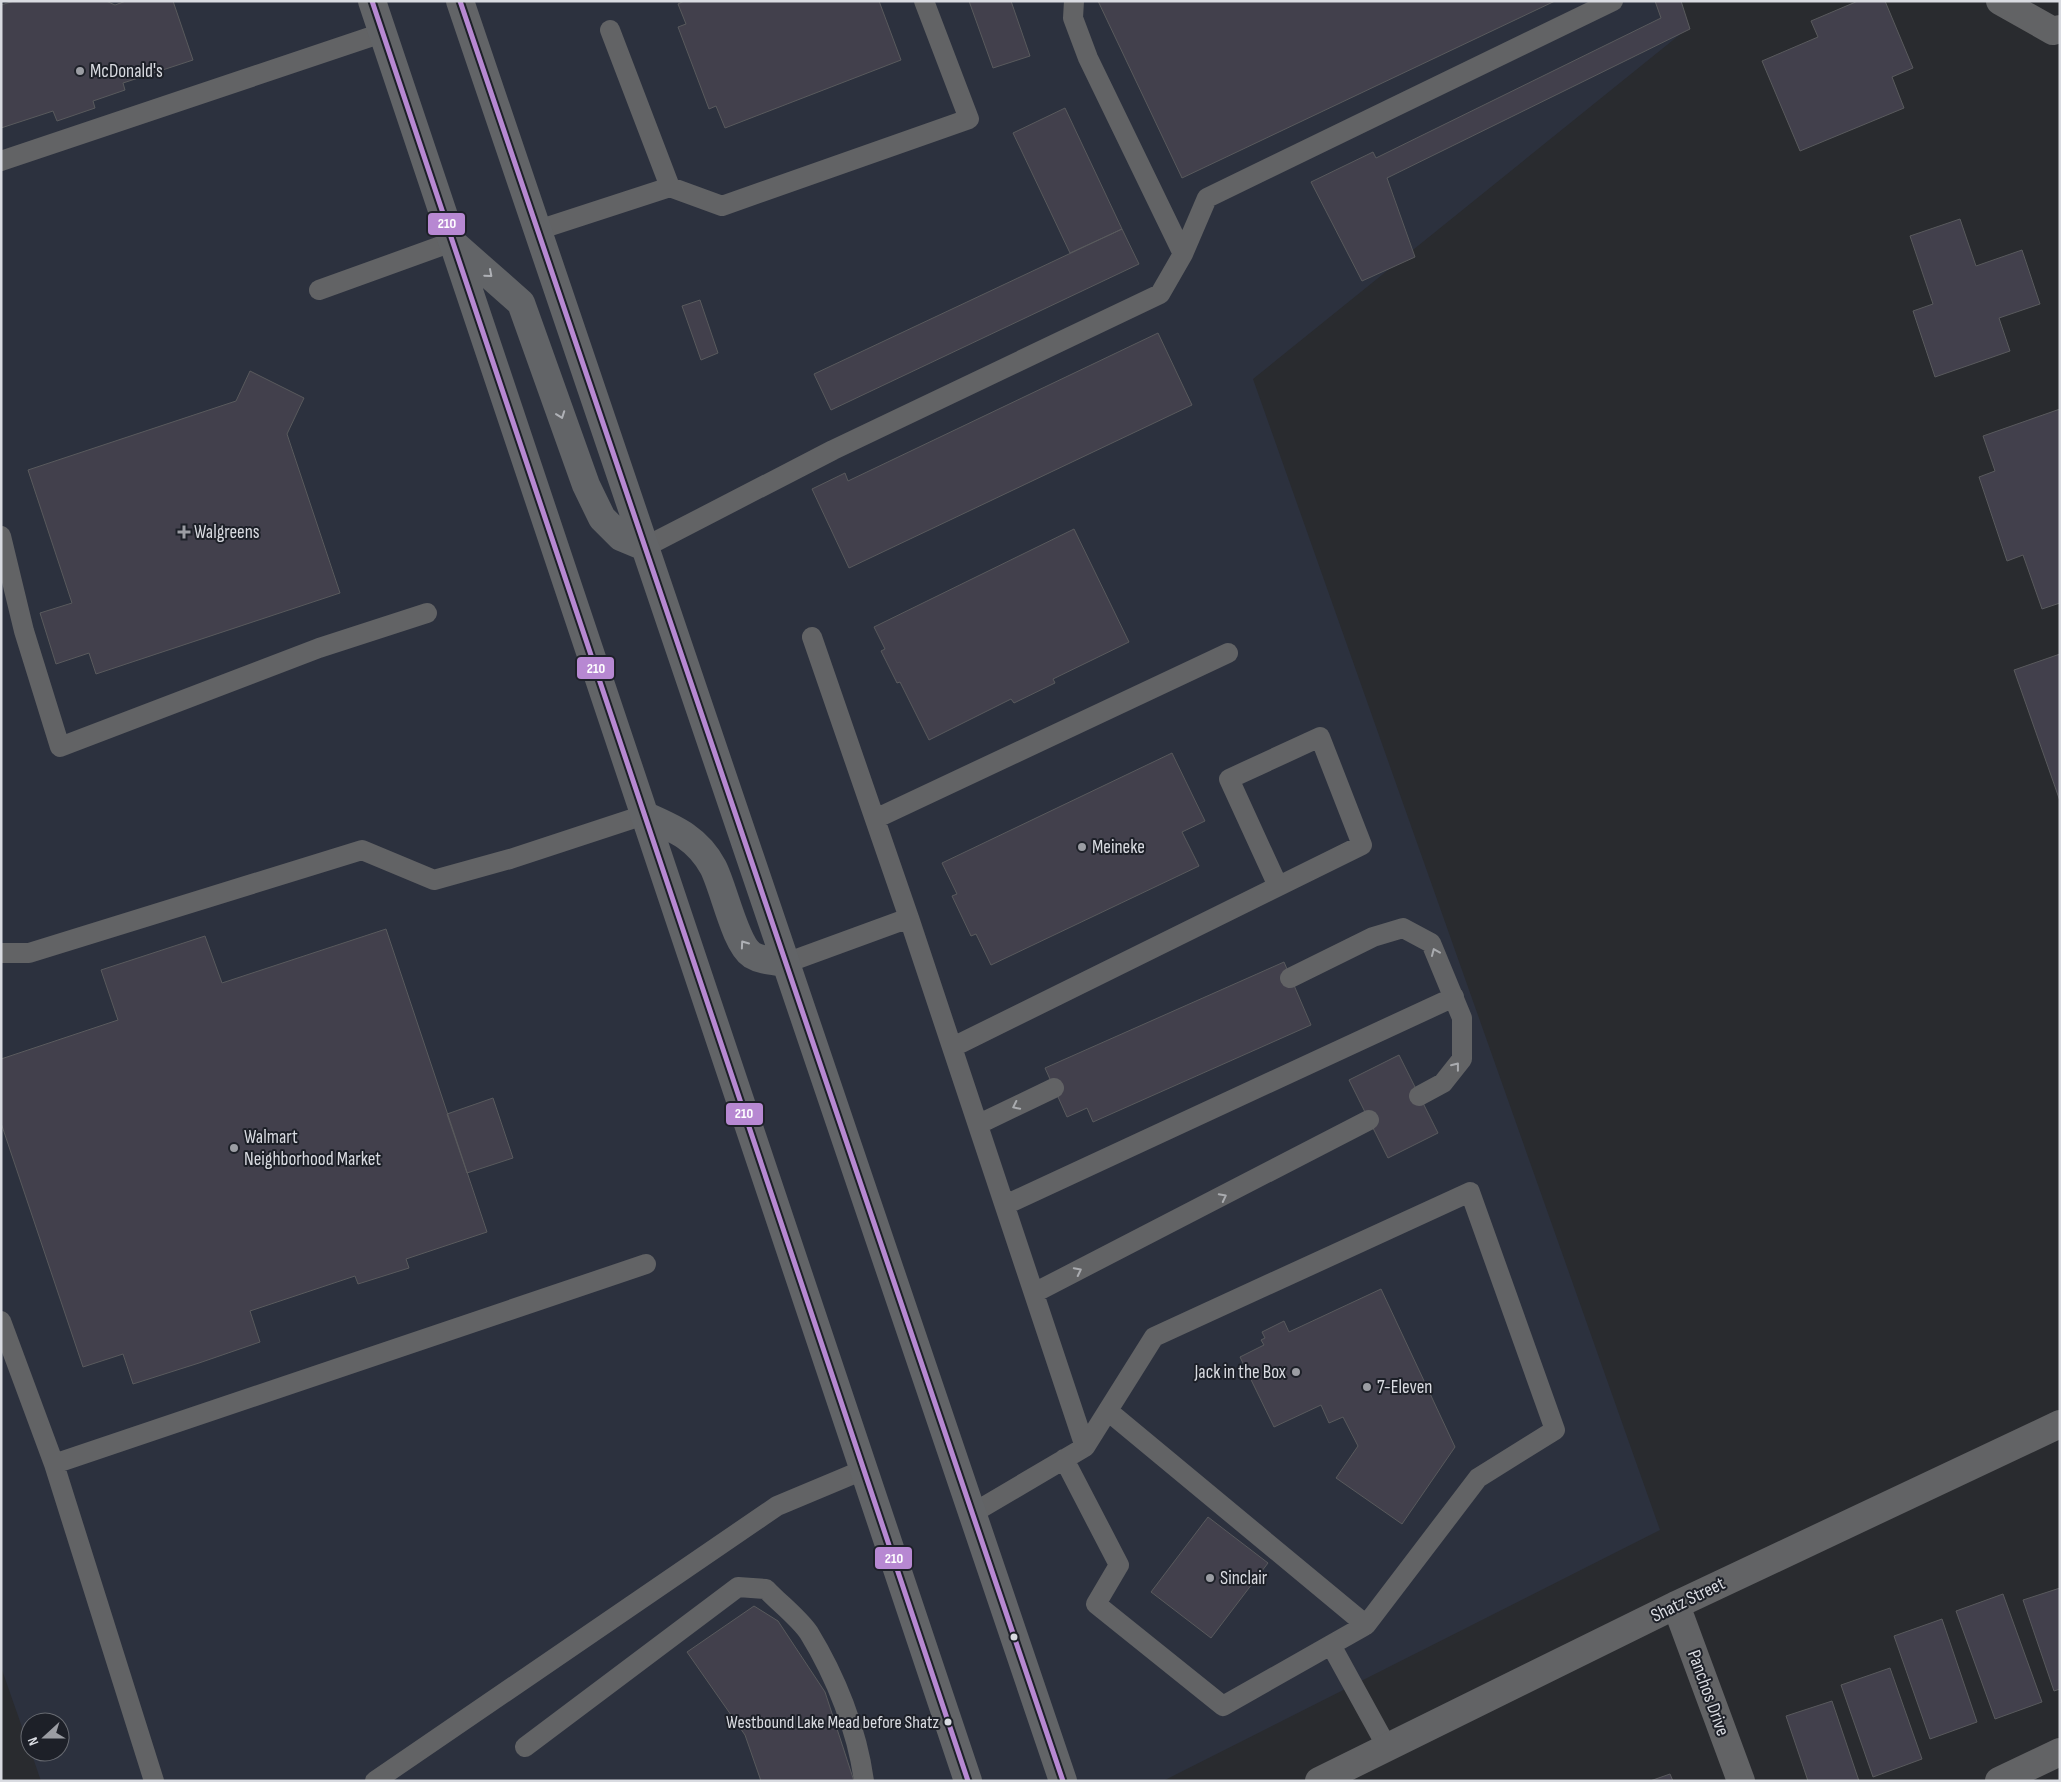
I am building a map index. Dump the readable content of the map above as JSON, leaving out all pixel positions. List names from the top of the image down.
{
  "streets": {
    "street": ["Shatz Street", "Panchos Drive"]
  },
  "crossings": [
    ["Shatz Street", "Panchos Drive"]
  ],
  "places": {
    "other": [
      "McDonald's",
      "Meineke",
      "Walmart Neighborhood Market",
      "Jack in the Box",
      "7-Eleven",
      "Sinclair",
      "Westbound Lake Mead before Shatz"
    ],
    "health": ["Walgreens"]
  },
  "lines": ["transit line 210"],
  "north": "left"
}
